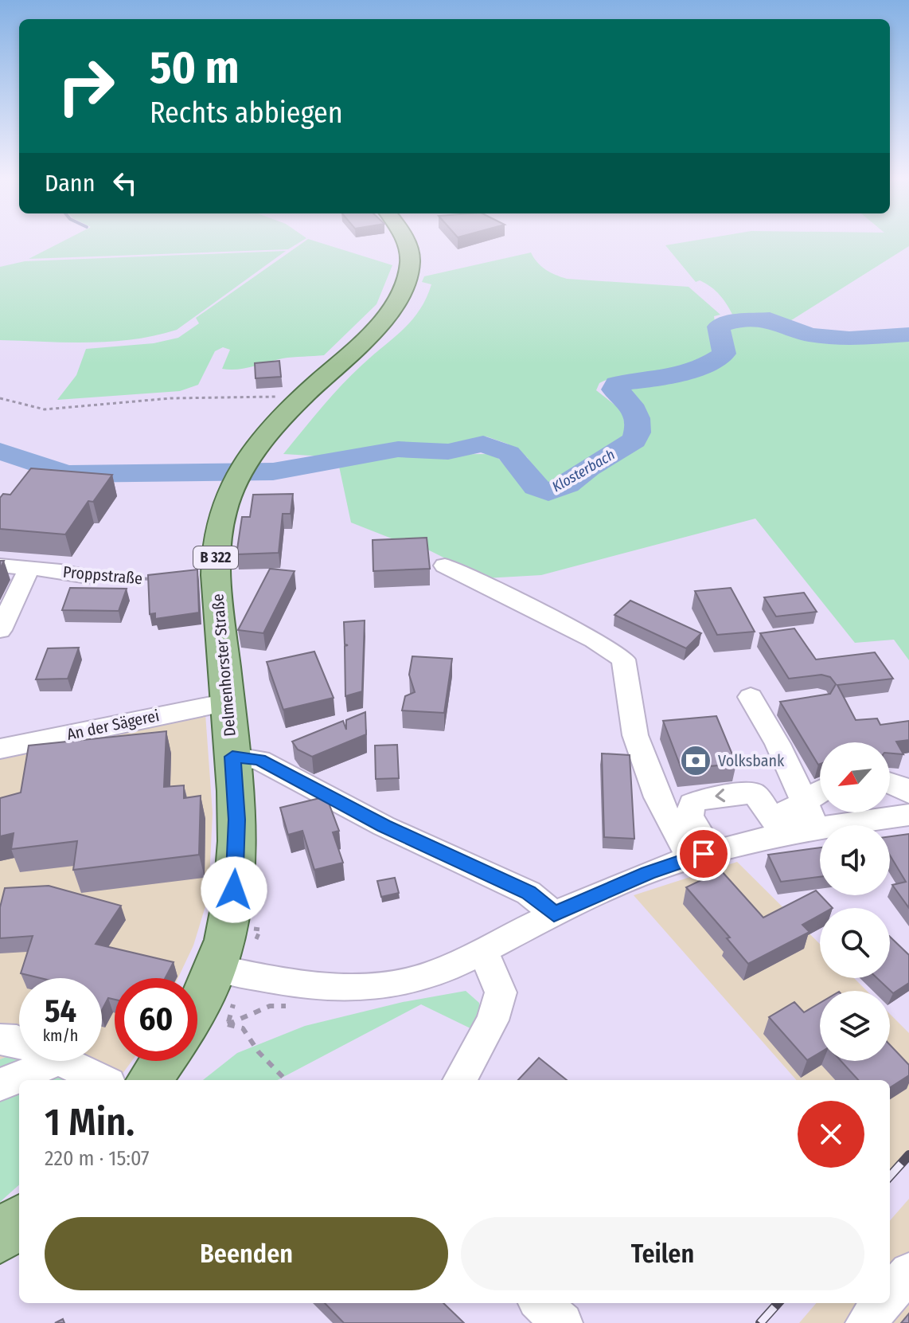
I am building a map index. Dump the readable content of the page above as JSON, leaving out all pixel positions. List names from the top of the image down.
{
  "streets": {
    "main road": ["B 322", "Delmenhorster Straße"],
    "street": ["Proppstraße", "An der Sägerei"]
  },
  "crossings": [
    ["Delmenhorster Straße", "An der Sägerei"]
  ],
  "water": ["Klosterbach"],
  "places": {
    "bank": ["Volksbank"]
  },
  "north": "bottom left",
  "page": {
    "turn": ["50 m", "Rechts abbiegen"],
    "then": "Dann",
    "speed": "54 km/h",
    "limit": "60",
    "heading": ["1 Min.", "220 m · 15:07"],
    "buttons": ["Beenden", "Teilen"]
  }
}
